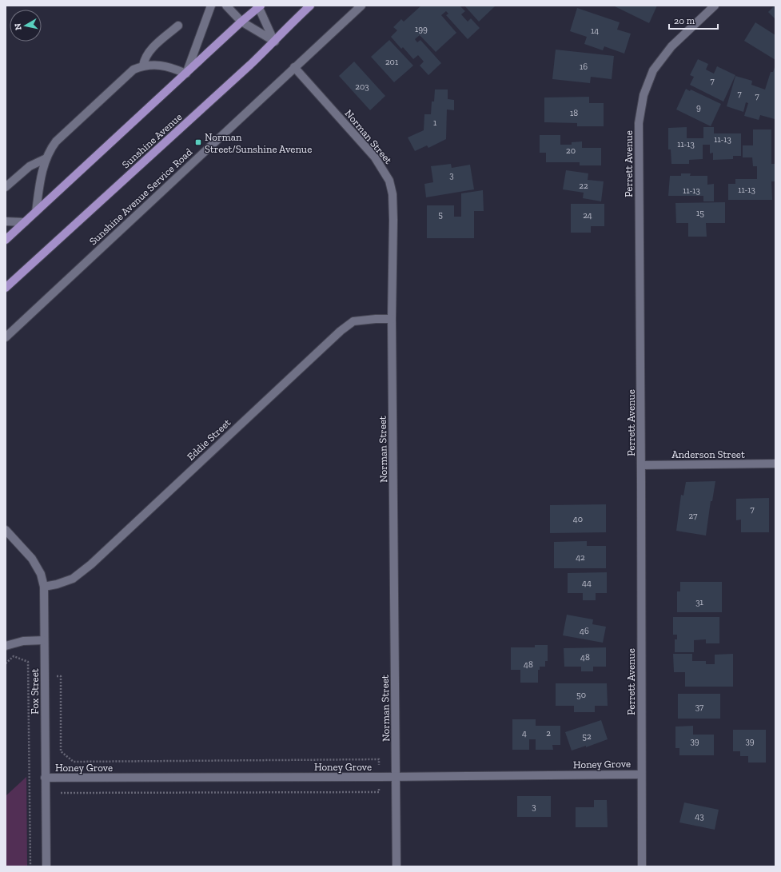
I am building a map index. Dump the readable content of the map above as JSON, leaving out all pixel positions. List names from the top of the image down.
{
  "streets": {
    "main road": ["Sunshine Avenue"],
    "street": [
      "Norman Street",
      "Perrett Avenue",
      "Sunshine Avenue Service Road",
      "Eddie Street",
      "Anderson Street",
      "Fox Street",
      "Honey Grove"
    ]
  },
  "crossings": [
    ["Norman Street", "Sunshine Avenue Service Road"],
    ["Norman Street", "Eddie Street"],
    ["Norman Street", "Honey Grove"],
    ["Perrett Avenue", "Anderson Street"],
    ["Perrett Avenue", "Honey Grove"],
    ["Eddie Street", "Fox Street"],
    ["Fox Street", "Honey Grove"]
  ],
  "places": {
    "transit": ["Norman Street/Sunshine Avenue"]
  },
  "house_numbers": [
    "199",
    "14",
    "201",
    "16",
    "7",
    "203",
    "7",
    "7",
    "9",
    "18",
    "1",
    "11-13",
    "11-13",
    "20",
    "3",
    "22",
    "11-13",
    "11-13",
    "15",
    "5",
    "24",
    "7",
    "27",
    "40",
    "42",
    "44",
    "31",
    "46",
    "48",
    "48",
    "50",
    "37",
    "4",
    "2",
    "52",
    "39",
    "39",
    "3",
    "43"
  ],
  "scale_bar": "20 m",
  "north": "left"
}
